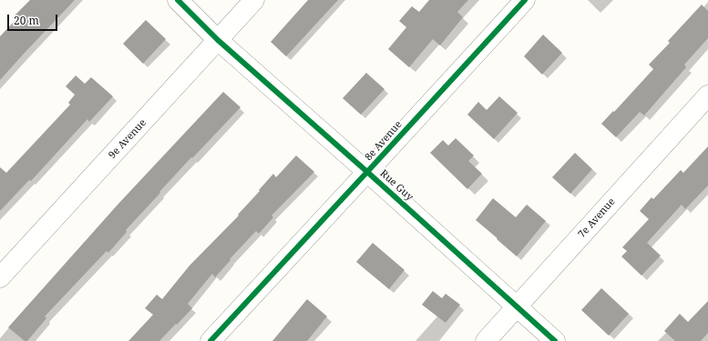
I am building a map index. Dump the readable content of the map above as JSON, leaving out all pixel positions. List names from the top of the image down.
{
  "streets": {
    "street": [
      "9e Avenue",
      "8e Avenue",
      "Rue Guy",
      "7e Avenue"
    ]
  },
  "crossings": [
    ["9e Avenue", "Rue Guy"],
    ["8e Avenue", "Rue Guy"],
    ["Rue Guy", "7e Avenue"]
  ],
  "scale_bar": "20 m"
}
